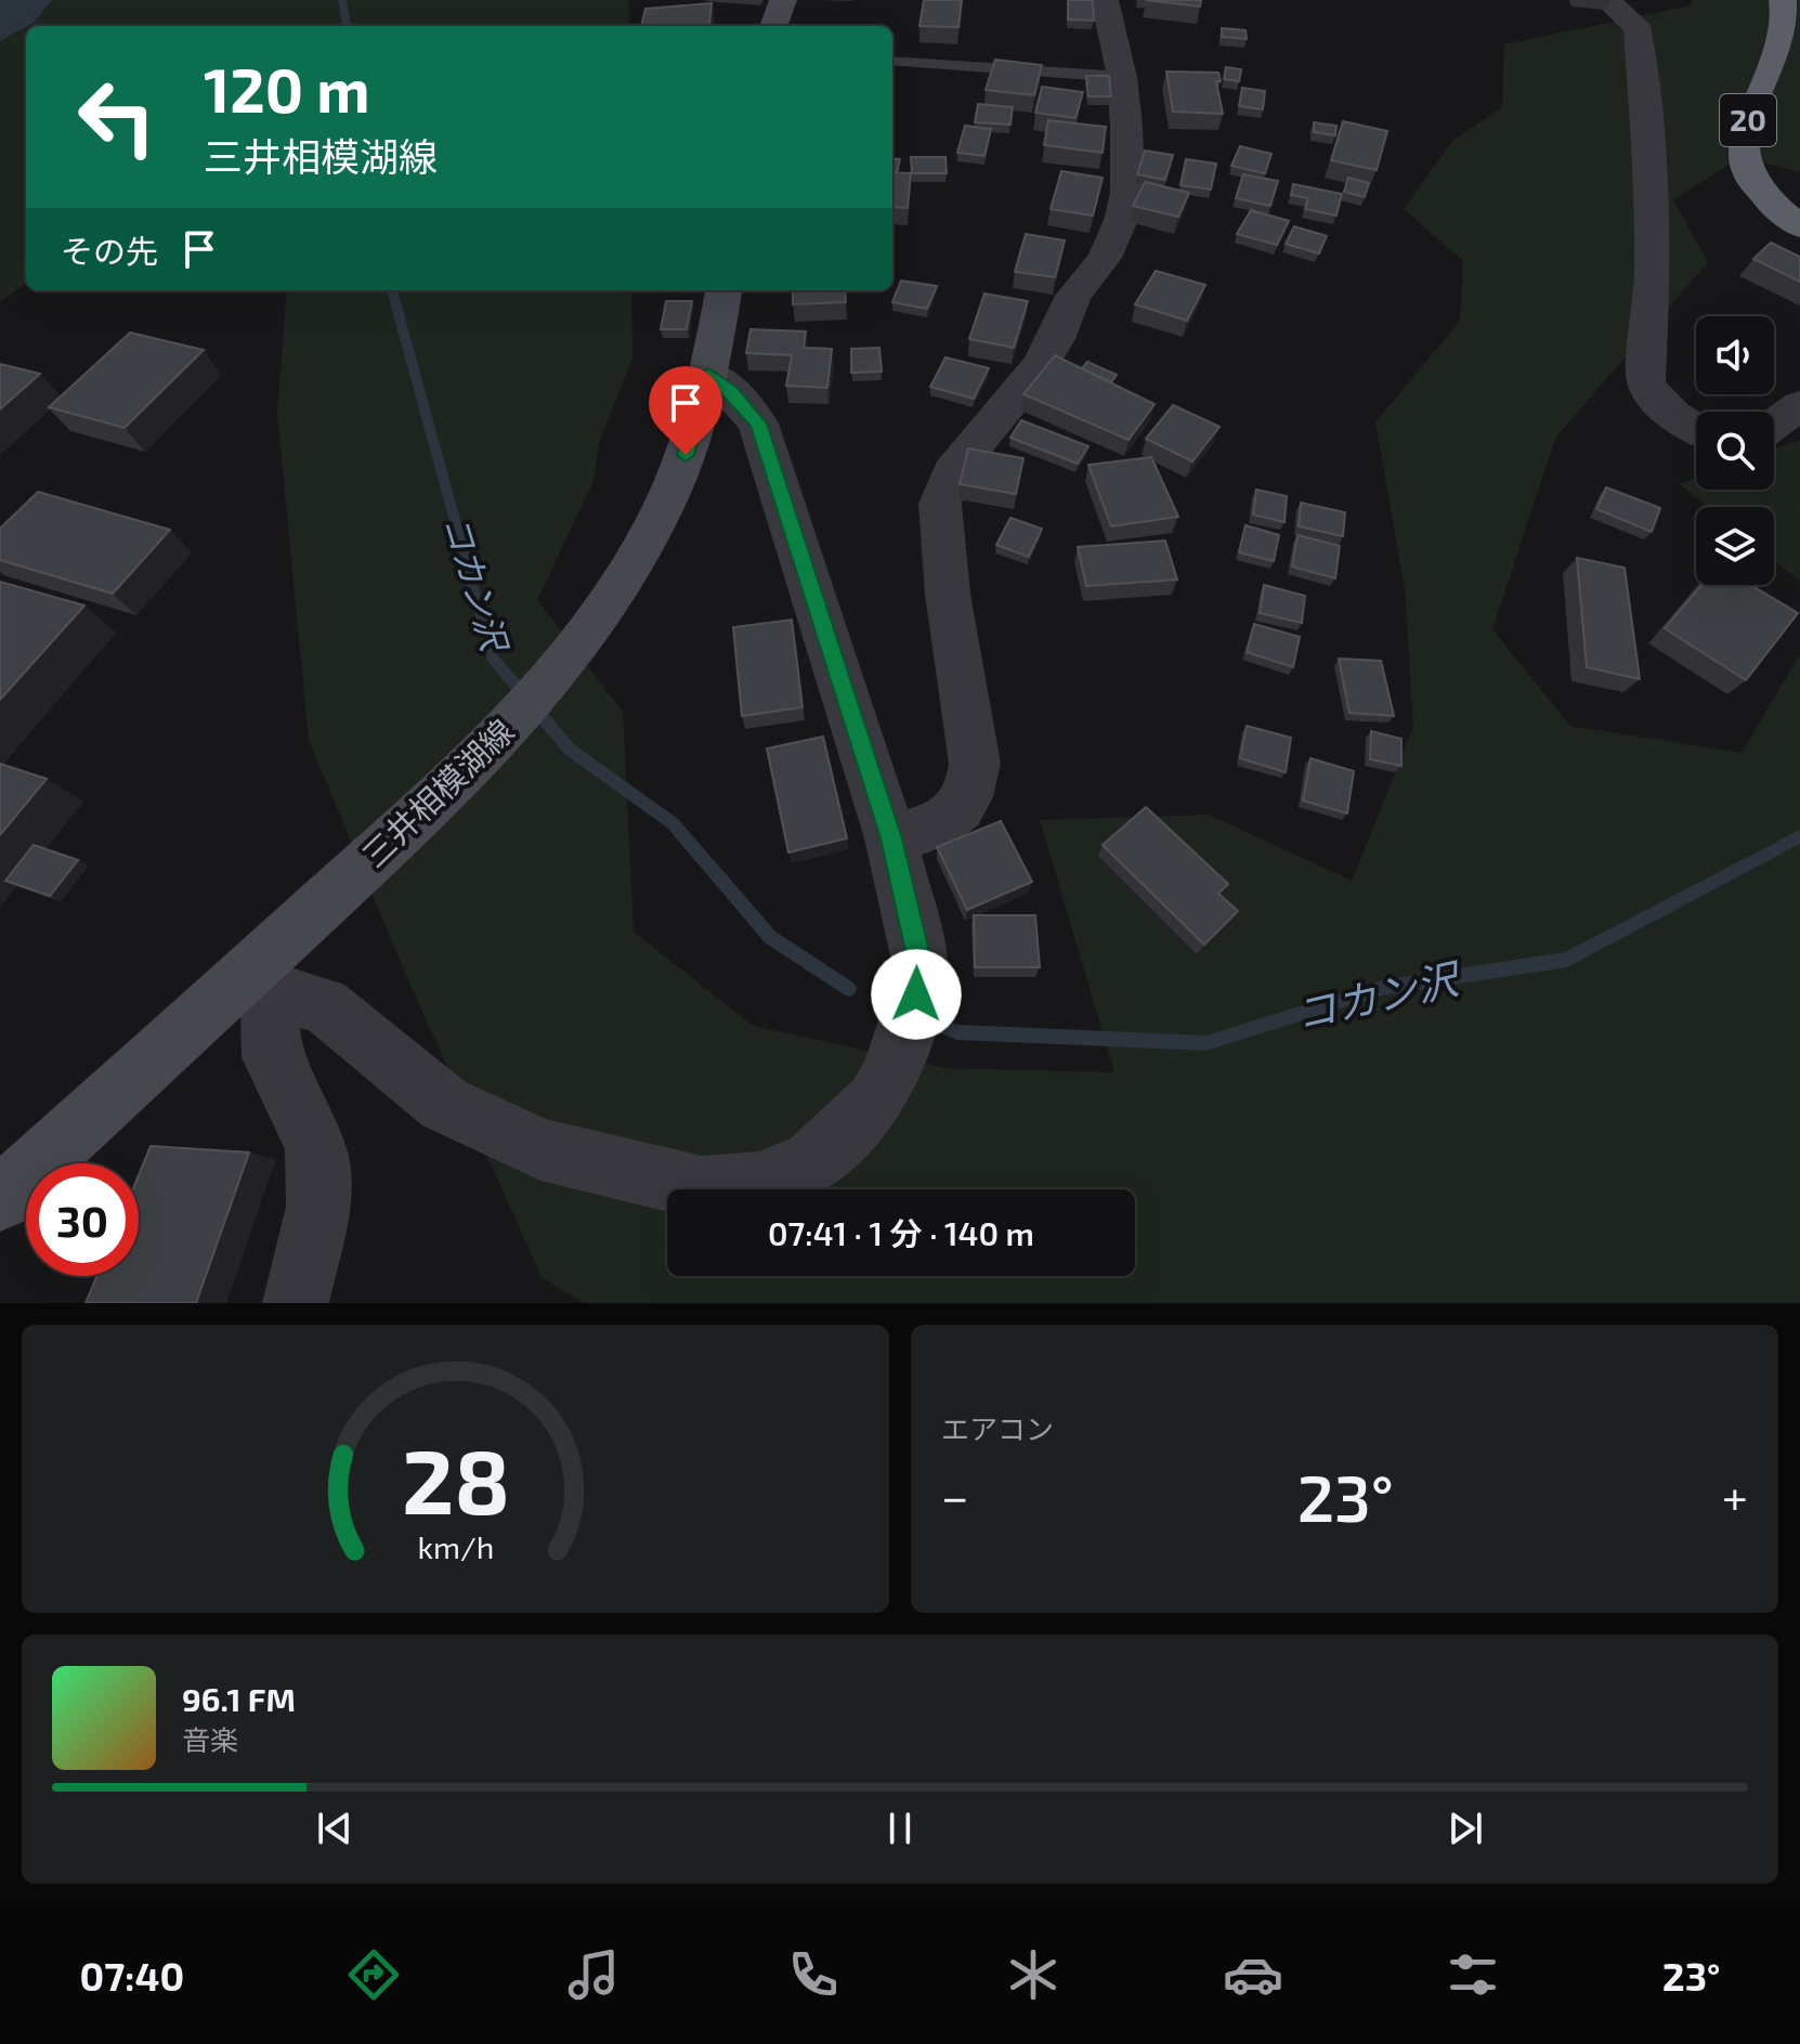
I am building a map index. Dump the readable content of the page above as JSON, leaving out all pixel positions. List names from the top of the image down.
{
  "streets": {
    "highway": ["20"],
    "main road": ["三井相模湖線"]
  },
  "water": ["コカン沢"],
  "page": {
    "turn": ["120 m", "三井相模湖線"],
    "then": "その先",
    "limit": "30",
    "trip": "07:41 · 1 分 · 140 m",
    "tile": "エアコン",
    "heat": ["−", "23°", "+"],
    "song": ["96.1 FM", "音楽"],
    "tabs": ["07:40", "23°"],
    "gauge": ["28", "km/h"]
  }
}
